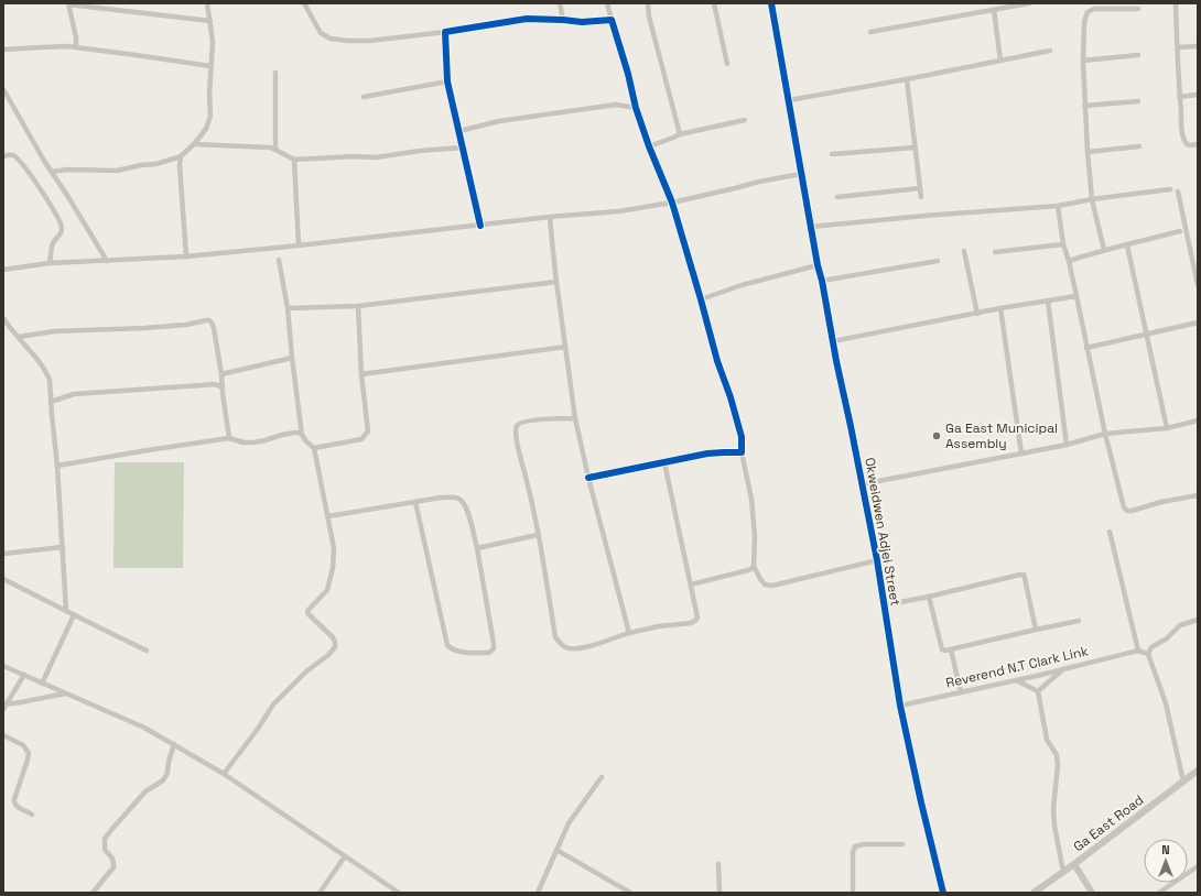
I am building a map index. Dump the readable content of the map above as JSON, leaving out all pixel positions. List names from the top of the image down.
{
  "streets": {
    "street": ["Okweidwen Adjei Street", "Reverend N.T Clark Link", "Ga East Road"]
  },
  "crossings": [
    ["Okweidwen Adjei Street", "Reverend N.T Clark Link"]
  ],
  "places": ["Ga East Municipal Assembly"],
  "north": "top"
}
